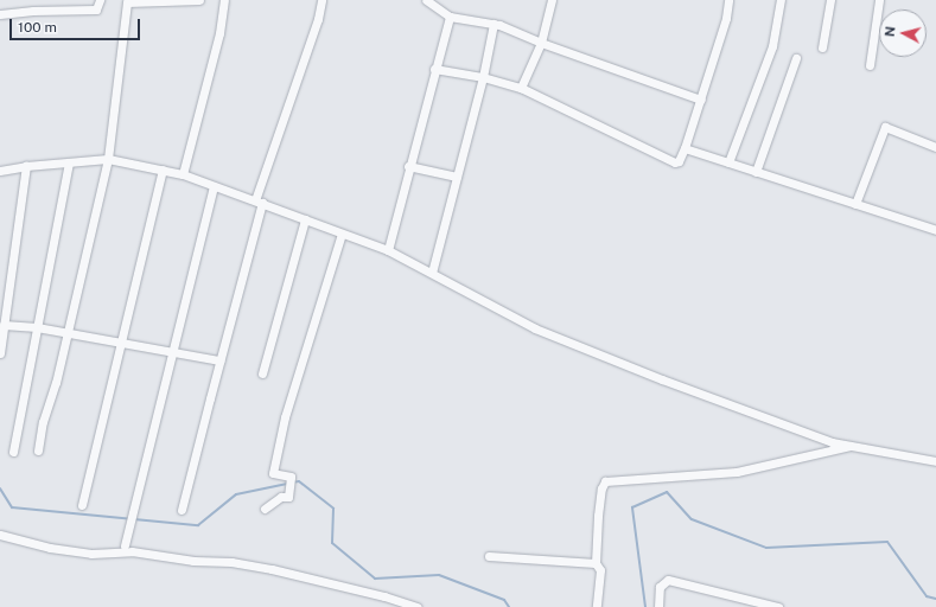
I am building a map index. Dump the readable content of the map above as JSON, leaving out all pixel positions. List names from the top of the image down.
{
  "scale_bar": "100 m",
  "north": "left"
}
